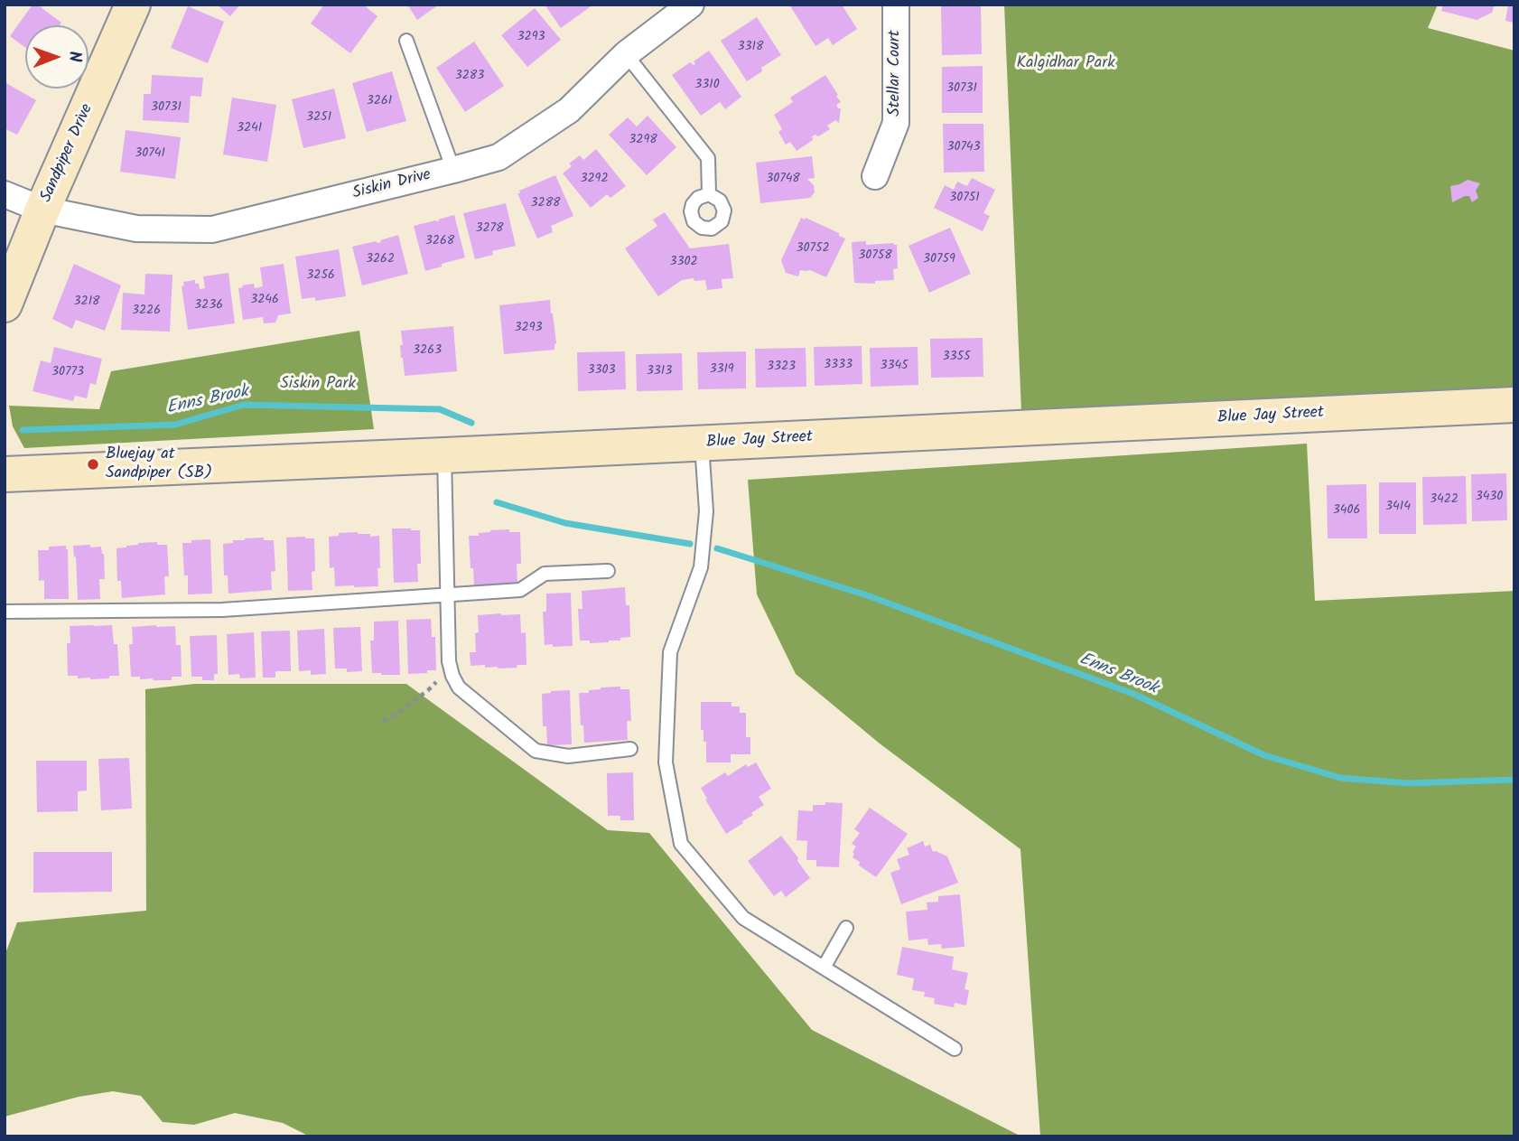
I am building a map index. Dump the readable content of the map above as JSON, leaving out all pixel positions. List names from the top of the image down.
{
  "streets": {
    "street": [
      "Stellar Court",
      "Sandpiper Drive",
      "Siskin Drive",
      "Blue Jay Street"
    ]
  },
  "crossings": [
    ["Sandpiper Drive", "Siskin Drive"]
  ],
  "water": ["Enns Brook"],
  "parks": ["Kalgidhar Park", "Siskin Park"],
  "places": ["Bluejay at Sandpiper (SB)"],
  "house_numbers": [
    "3293",
    "3318",
    "3283",
    "3310",
    "30731",
    "3261",
    "30731",
    "3251",
    "3241",
    "3298",
    "30743",
    "30741",
    "3292",
    "30748",
    "30751",
    "3288",
    "3278",
    "3268",
    "30752",
    "30758",
    "3262",
    "30759",
    "3302",
    "3256",
    "3246",
    "3218",
    "3236",
    "3226",
    "3293",
    "3263",
    "3355",
    "3333",
    "3345",
    "3323",
    "3319",
    "3303",
    "3313",
    "30773",
    "3430",
    "3422",
    "3414",
    "3406"
  ],
  "north": "right"
}
